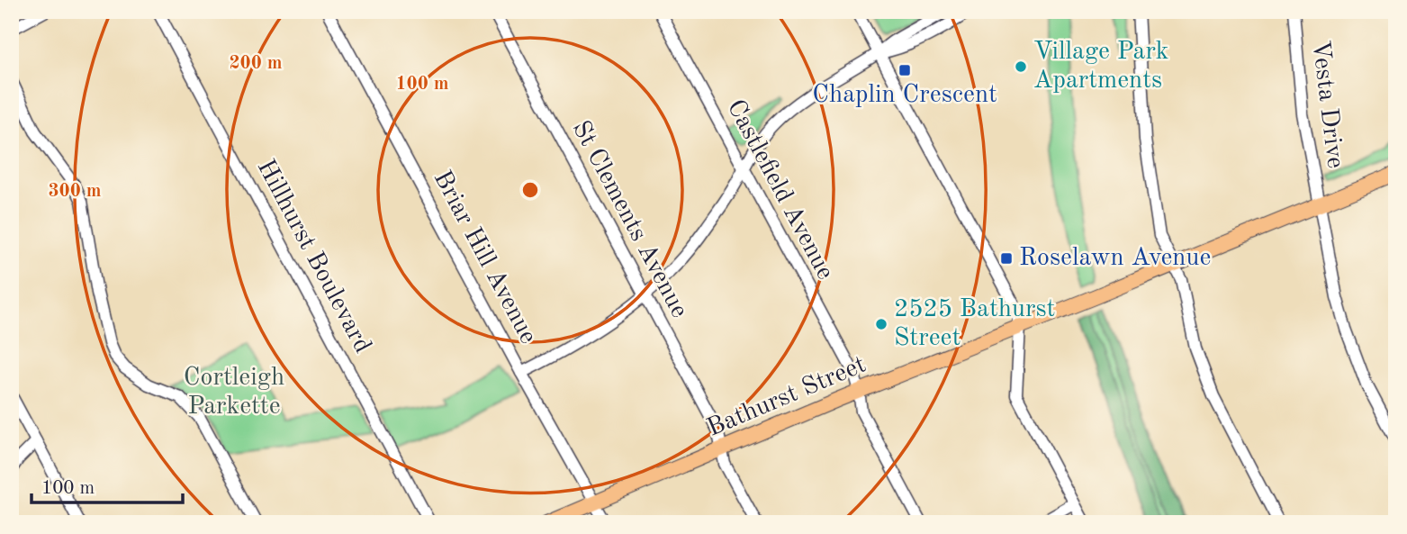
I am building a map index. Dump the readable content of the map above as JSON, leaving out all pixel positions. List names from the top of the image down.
{
  "streets": {
    "main road": ["Bathurst Street"],
    "street": [
      "Vesta Drive",
      "Castlefield Avenue",
      "St Clements Avenue",
      "Hillhurst Boulevard",
      "Briar Hill Avenue"
    ]
  },
  "crossings": [
    ["Vesta Drive", "Bathurst Street"],
    ["Castlefield Avenue", "Bathurst Street"],
    ["St Clements Avenue", "Bathurst Street"],
    ["Briar Hill Avenue", "Bathurst Street"]
  ],
  "parks": ["Cortleigh Parkette"],
  "places": {
    "other": ["Village Park Apartments", "2525 Bathurst Street"],
    "transit": ["Chaplin Crescent", "Roselawn Avenue"]
  },
  "scale_bar": "100 m",
  "rings": ["200 m", "100 m", "300 m"]
}
